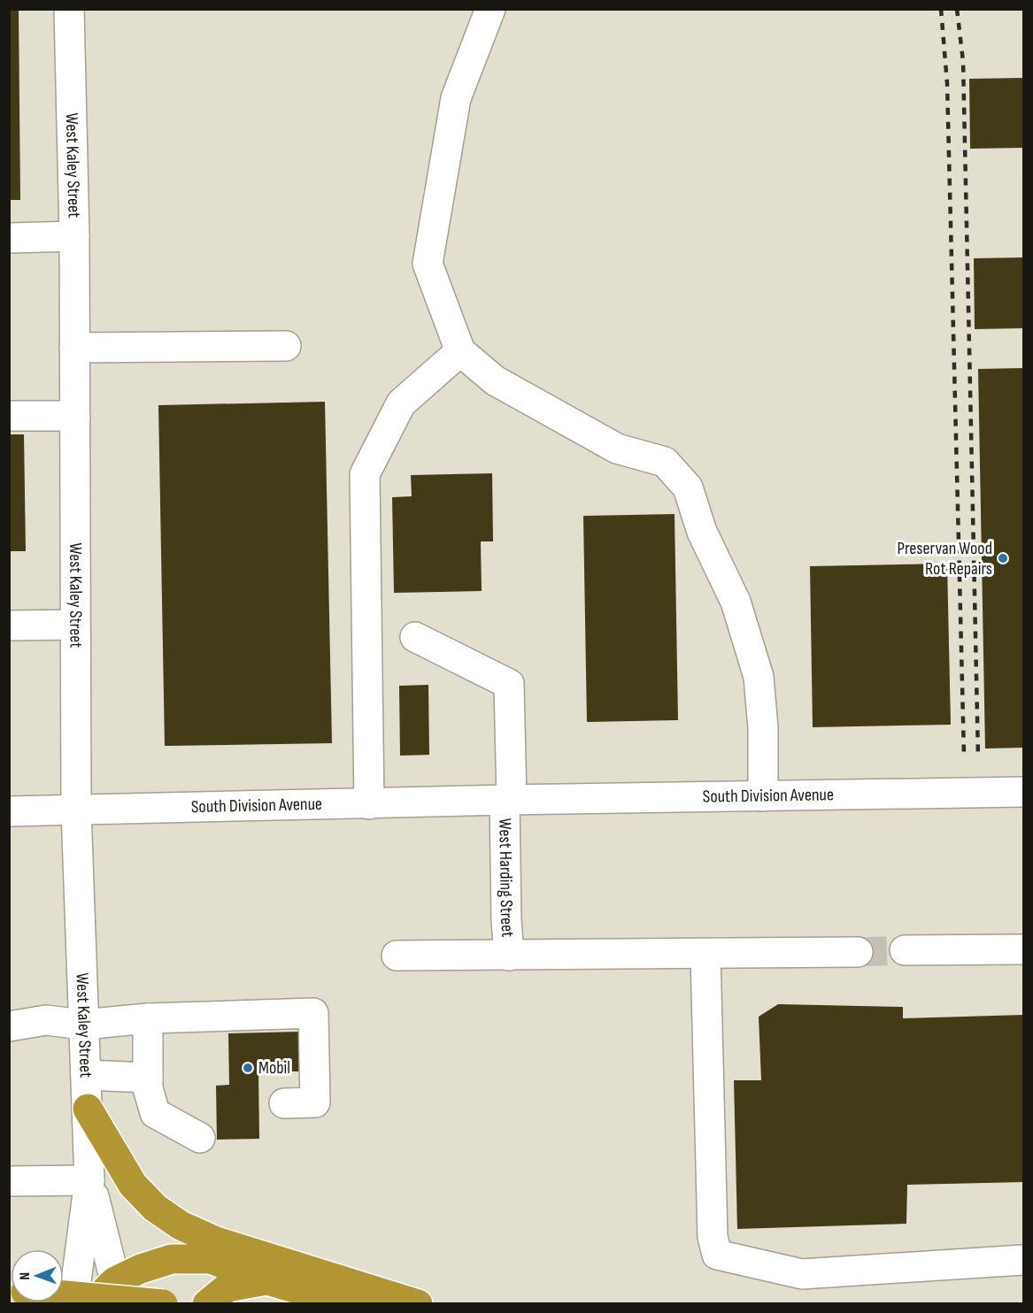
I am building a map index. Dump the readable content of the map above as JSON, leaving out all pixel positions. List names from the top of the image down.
{
  "streets": {
    "street": ["West Kaley Street", "South Division Avenue", "West Harding Street"]
  },
  "crossings": [
    ["West Kaley Street", "South Division Avenue"],
    ["South Division Avenue", "West Harding Street"]
  ],
  "places": ["Preservan Wood Rot Repairs", "Mobil"],
  "north": "left"
}
